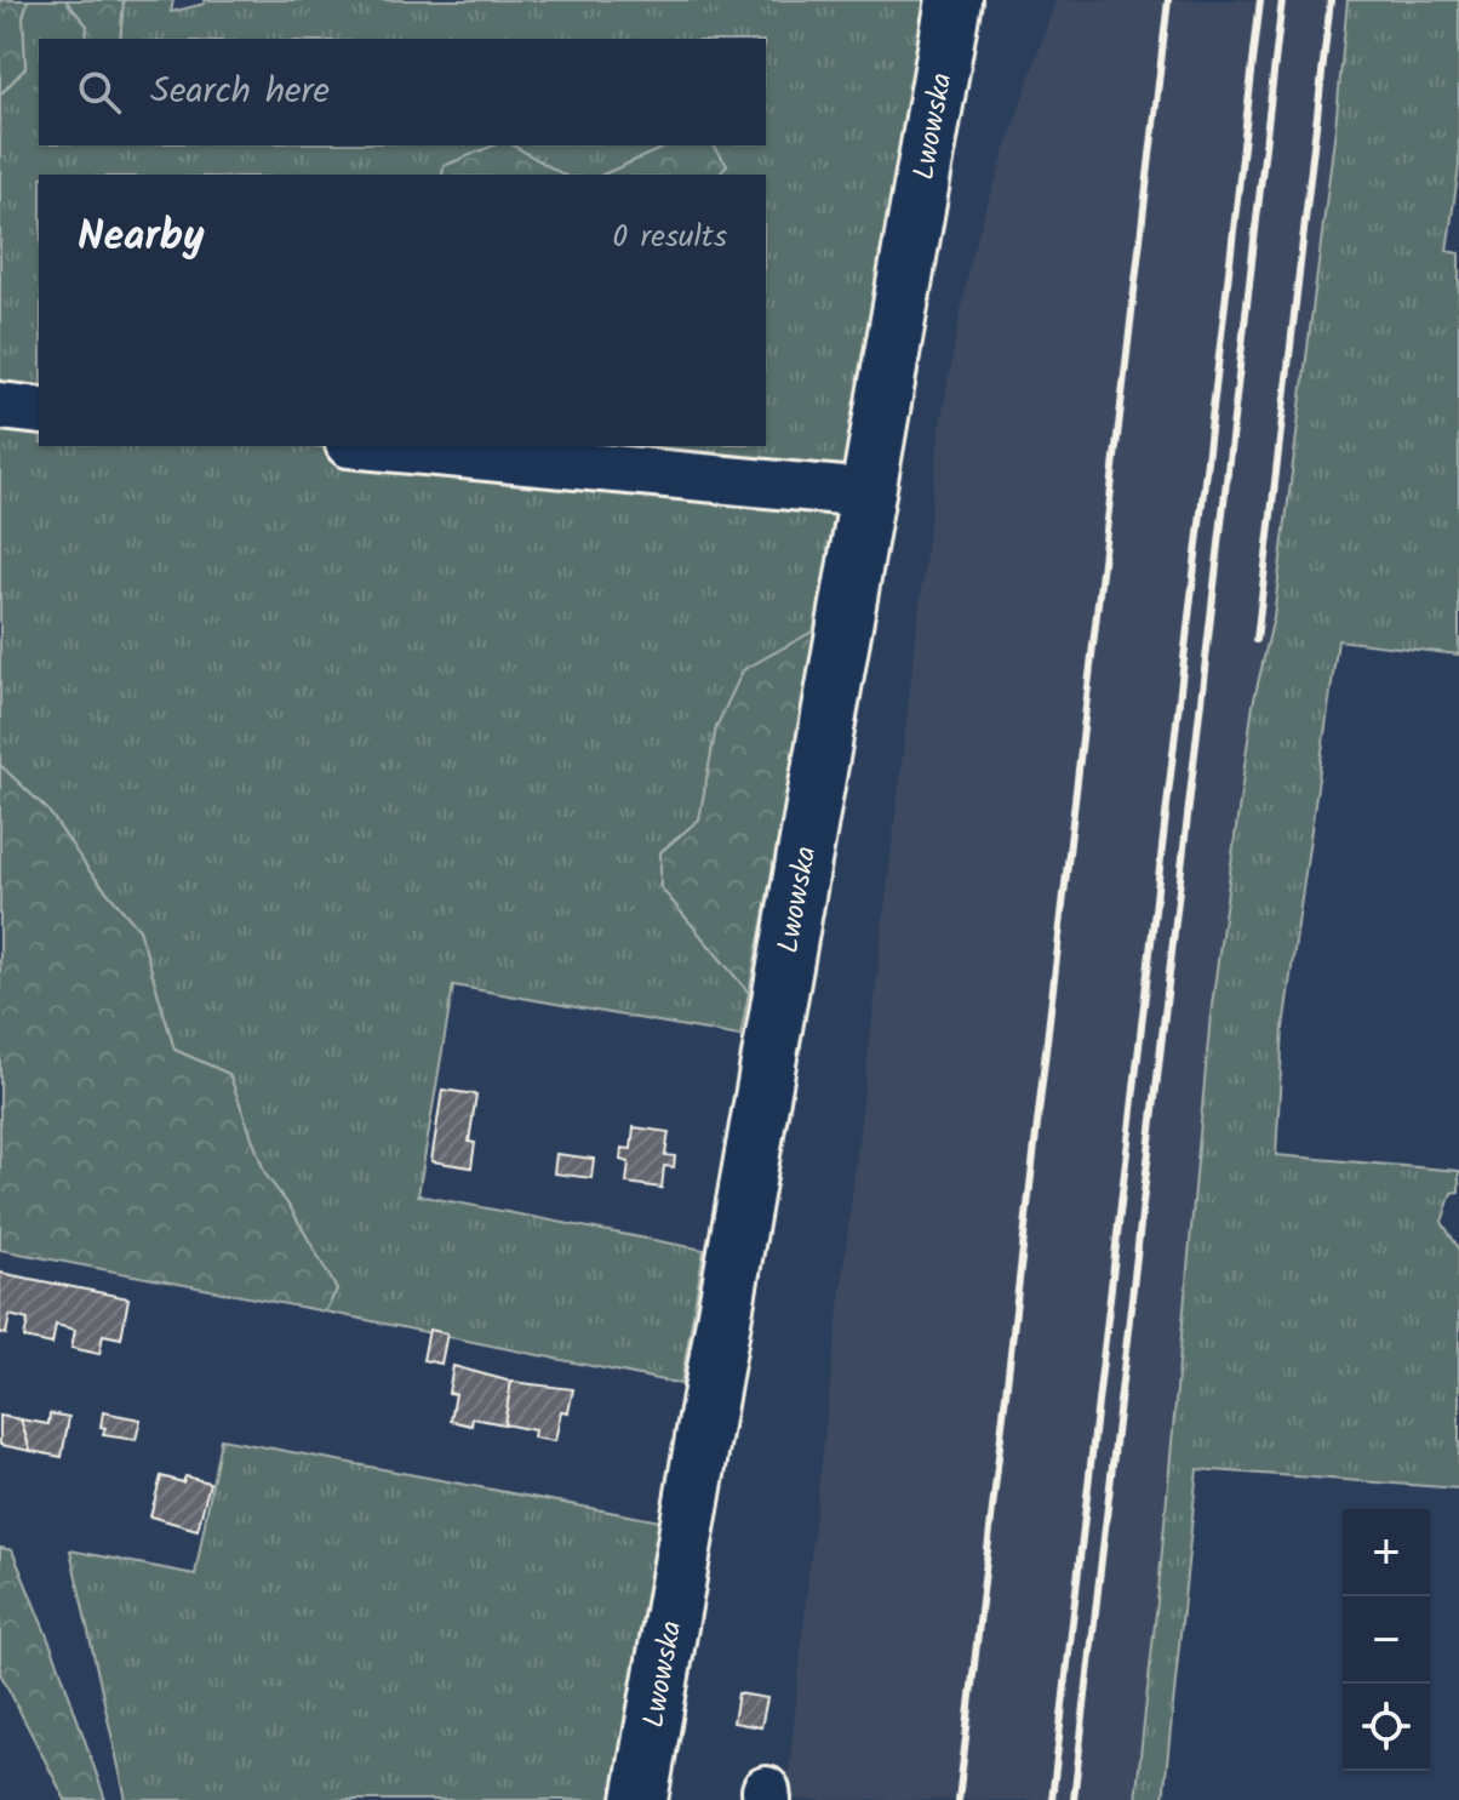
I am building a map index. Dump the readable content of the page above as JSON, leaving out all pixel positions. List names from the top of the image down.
{
  "streets": {
    "main road": ["Lwowska"]
  },
  "page": {
    "search": "Search here",
    "heading": ["Nearby", "0 results"],
    "map_buttons": ["+", "−"]
  }
}
